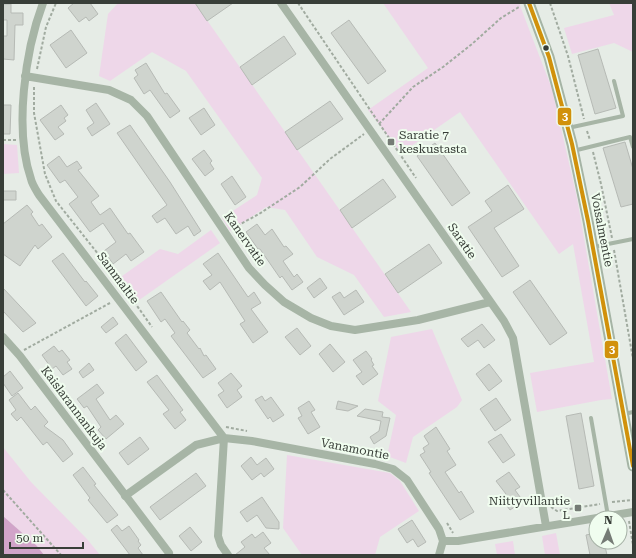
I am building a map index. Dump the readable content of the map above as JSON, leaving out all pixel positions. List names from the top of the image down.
{
  "streets": {
    "street": [
      "Voisalmentie",
      "Kanervatie",
      "Saratie",
      "Sammaltie",
      "Kaislarannankuja",
      "Vanamontie"
    ]
  },
  "crossings": [
    ["Kanervatie", "Saratie"],
    ["Kanervatie", "Sammaltie"],
    ["Sammaltie", "Vanamontie"]
  ],
  "places": {
    "transit": ["Saratie 7 keskustasta", "Niittyvillantie L"]
  },
  "lines": ["transit line 3"],
  "scale_bar": "50 m",
  "north": "top"
}
